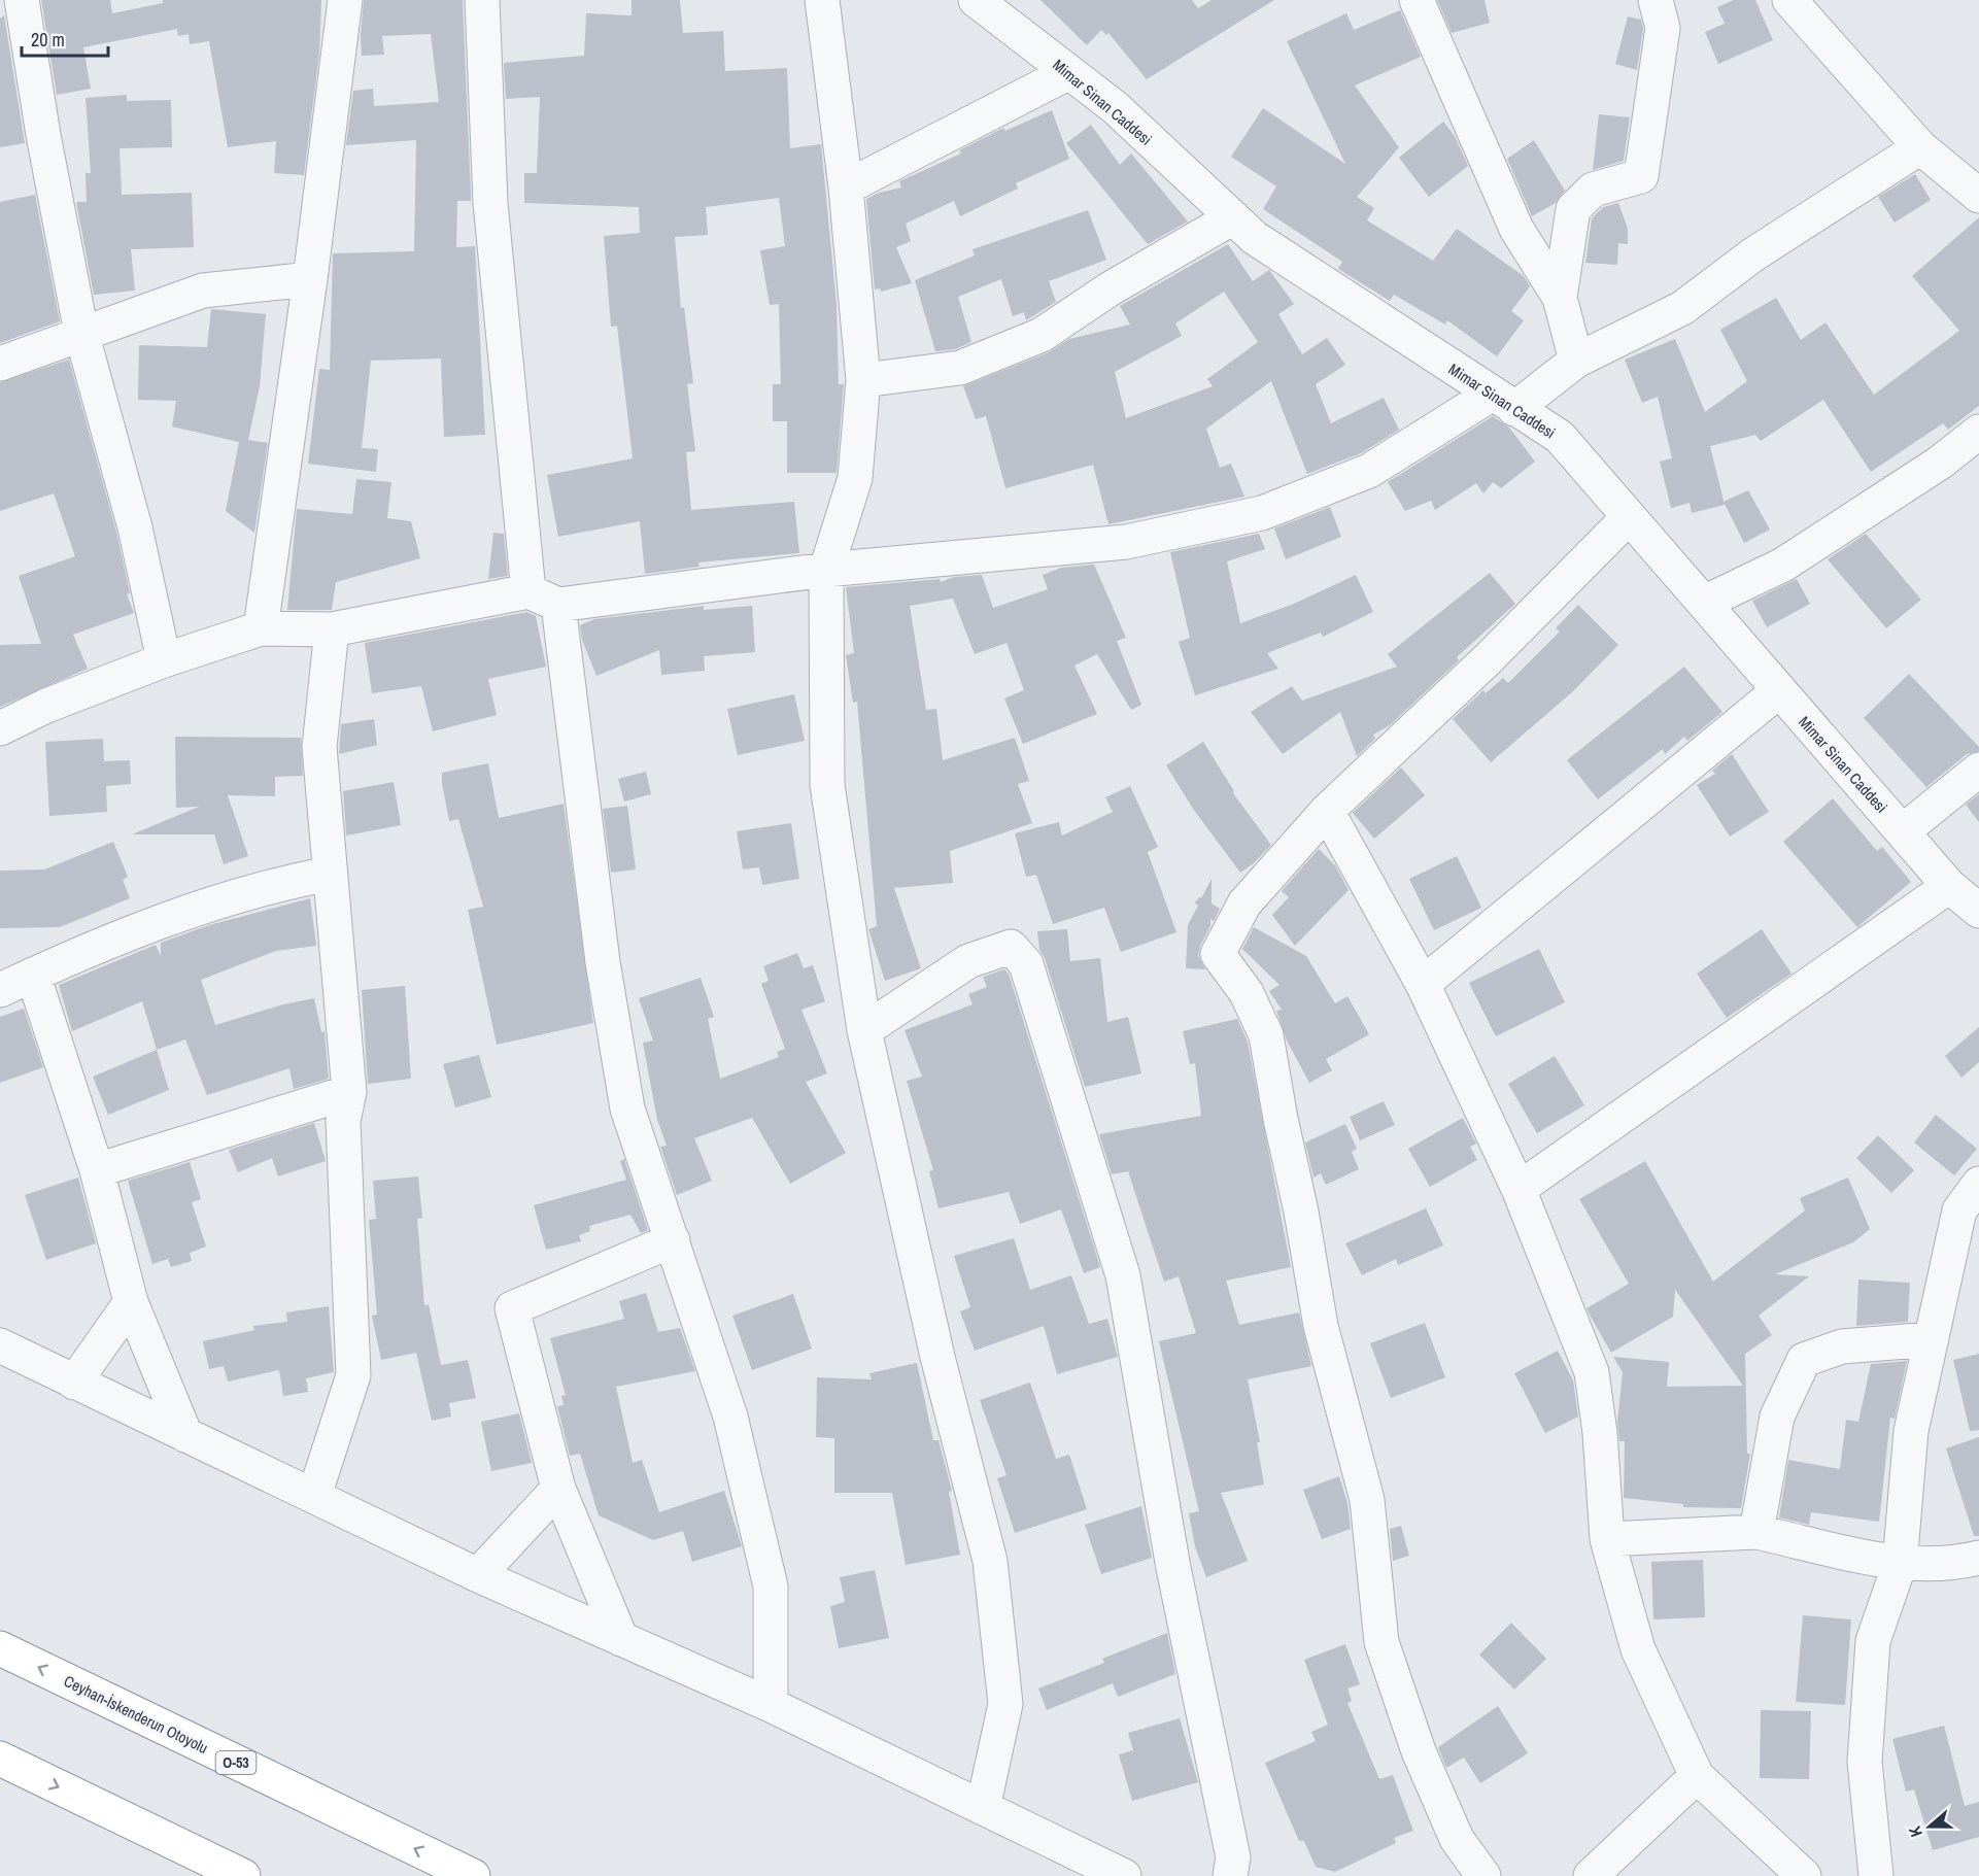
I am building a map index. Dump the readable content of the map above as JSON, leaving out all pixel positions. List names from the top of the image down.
{
  "streets": {
    "highway": ["Ceyhan-İskenderun Otoyolu", "O-53"],
    "street": ["Mimar Sinan Caddesi"]
  },
  "scale_bar": "20 m",
  "north": "left"
}
